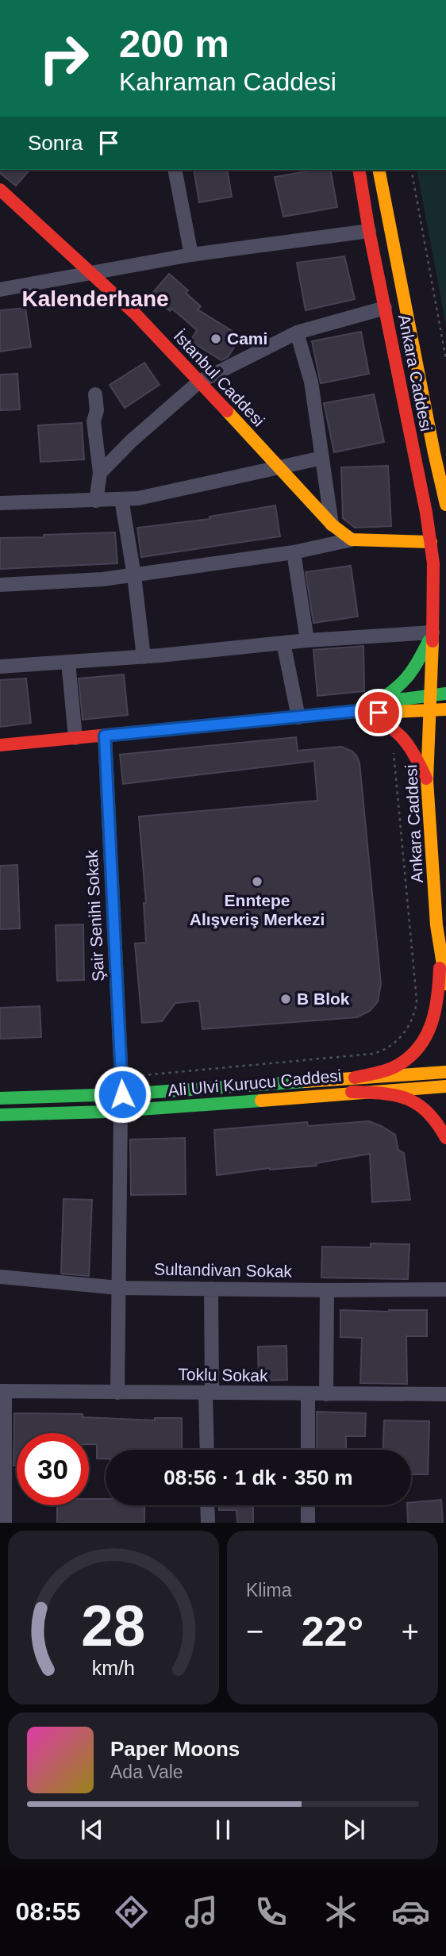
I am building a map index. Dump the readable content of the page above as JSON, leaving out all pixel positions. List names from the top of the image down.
{
  "streets": {
    "main road": ["Ankara Caddesi", "İstanbul Caddesi", "Ali Ulvi Kurucu Caddesi"],
    "street": ["Şair Senihi Sokak", "Sultandivan Sokak", "Toklu Sokak"]
  },
  "crossings": [
    ["Şair Senihi Sokak", "Ali Ulvi Kurucu Caddesi"]
  ],
  "districts": ["Kalenderhane"],
  "places": ["Cami", "Enntepe Alışveriş Merkezi", "B Blok"],
  "page": {
    "turn": ["200 m", "Kahraman Caddesi"],
    "then": "Sonra",
    "limit": "30",
    "trip": "08:56 · 1 dk · 350 m",
    "tile": "Klima",
    "heat": ["−", "22°", "+"],
    "song": ["Paper Moons", "Ada Vale"],
    "tabs": "08:55",
    "gauge": ["28", "km/h"]
  }
}
